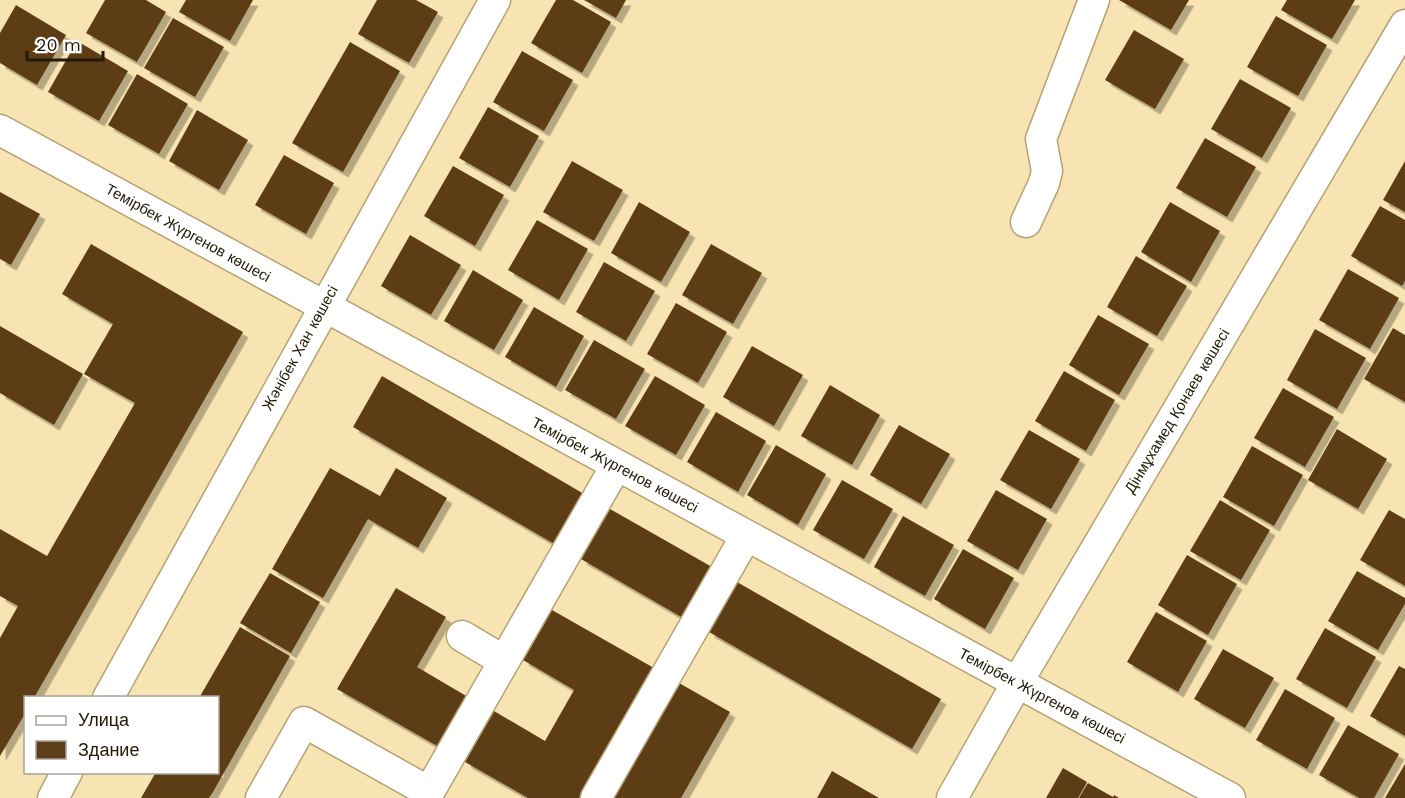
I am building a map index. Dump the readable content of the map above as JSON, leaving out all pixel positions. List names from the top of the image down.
{
  "streets": {
    "street": ["Темірбек Жүргенов көшесі", "Жәнібек Хан көшесі", "Дінмұхамед Қонаев көшесі"]
  },
  "crossings": [
    ["Темірбек Жүргенов көшесі", "Жәнібек Хан көшесі"],
    ["Темірбек Жүргенов көшесі", "Дінмұхамед Қонаев көшесі"]
  ],
  "legend": ["Улица", "Здание"],
  "scale_bar": "20 m"
}
